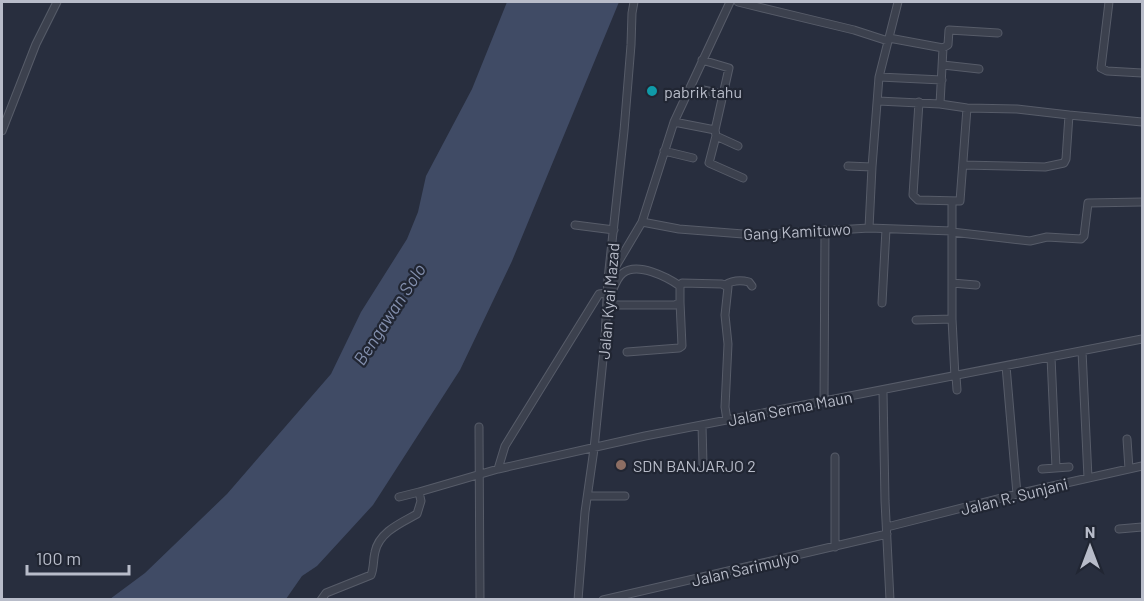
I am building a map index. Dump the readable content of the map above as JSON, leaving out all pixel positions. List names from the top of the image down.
{
  "streets": {
    "street": [
      "Gang Kamituwo",
      "Jalan Kyai Mazad",
      "Jalan Serma Maun",
      "Jalan R. Sunjani",
      "Jalan Sarimulyo"
    ]
  },
  "crossings": [
    ["Jalan Kyai Mazad", "Jalan Serma Maun"],
    ["Jalan R. Sunjani", "Jalan Sarimulyo"]
  ],
  "water": ["Bengawan Solo"],
  "places": ["pabrik tahu", "SDN BANJARJO 2"],
  "scale_bar": "100 m",
  "north": "top"
}
